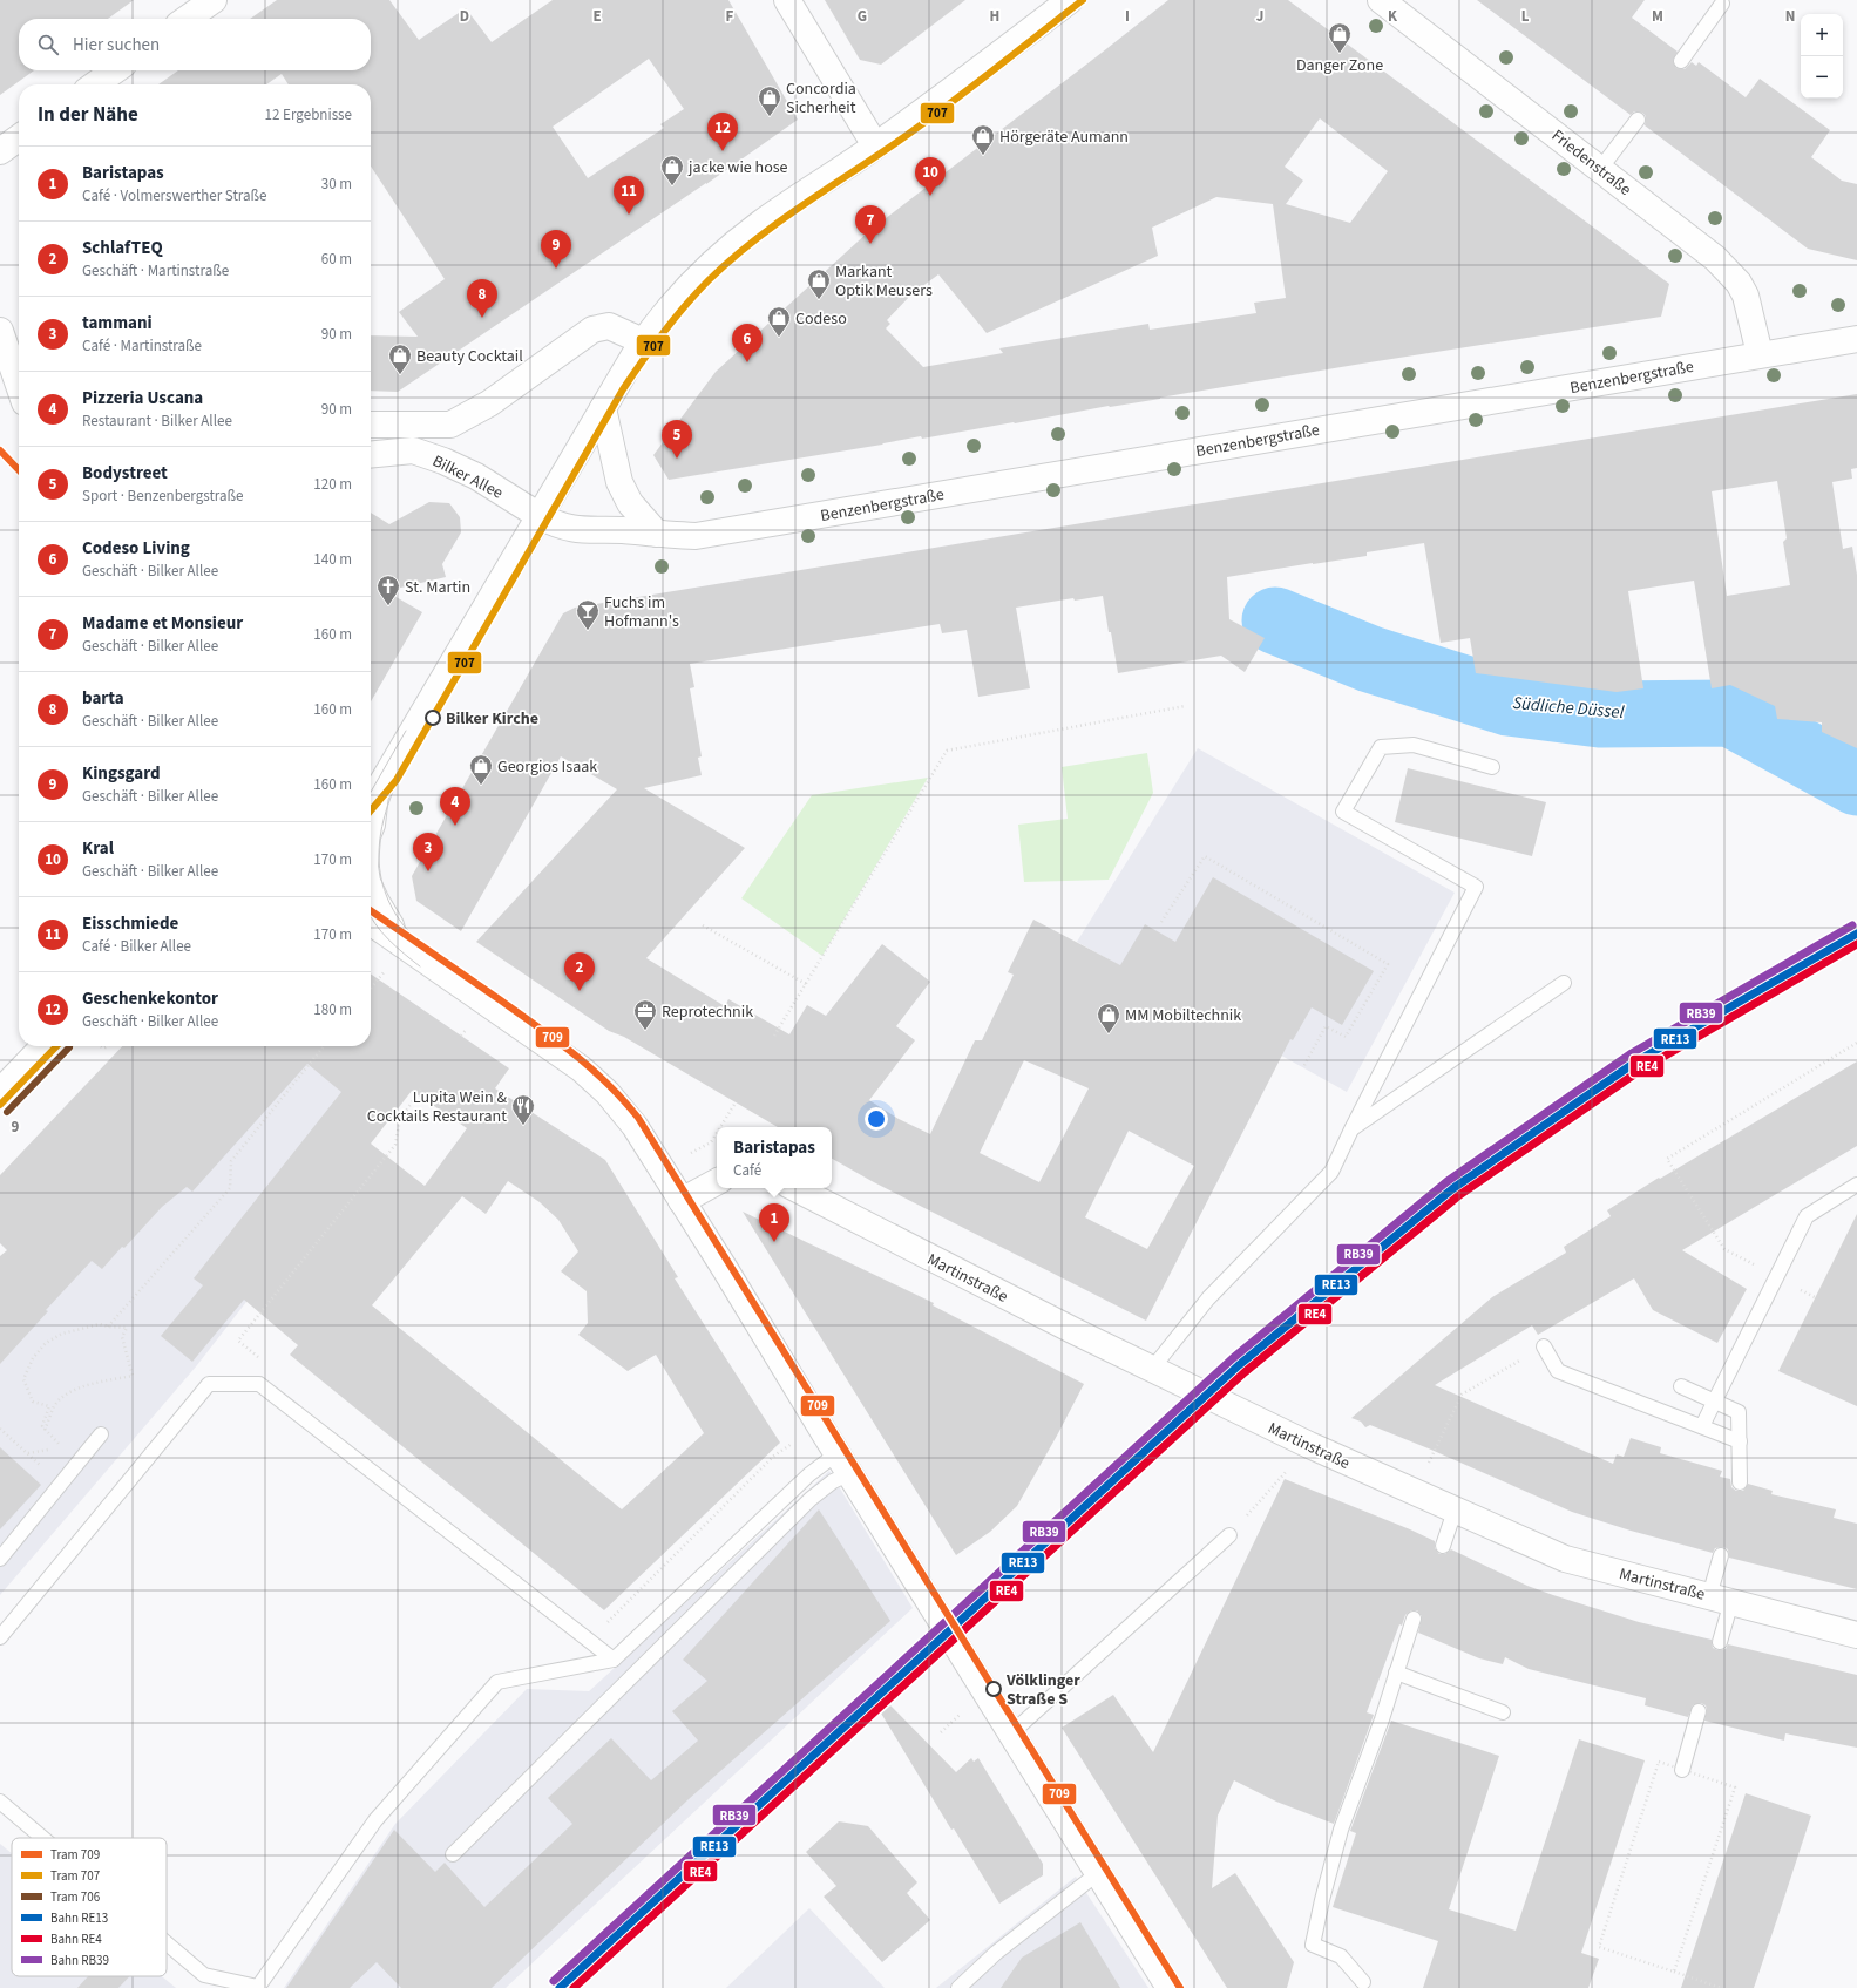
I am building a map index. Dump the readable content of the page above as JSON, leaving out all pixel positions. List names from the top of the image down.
{
  "streets": {
    "street": [
      "Friedenstraße",
      "Benzenbergstraße",
      "Bilker Allee",
      "Martinstraße"
    ]
  },
  "crossings": [
    ["Friedenstraße", "Benzenbergstraße"],
    ["Benzenbergstraße", "Bilker Allee"]
  ],
  "water": ["Südliche Düssel"],
  "places": {
    "shop": [
      "Danger Zone",
      "Concordia Sicherheit",
      "Hörgeräte Aumann",
      "jacke wie hose",
      "Markant Optik Meusers",
      "Codeso",
      "Beauty Cocktail",
      "Georgios Isaak",
      "MM Mobiltechnik"
    ],
    "church": ["St. Martin"],
    "bar": ["Fuchs im Hofmann's"],
    "other": ["Bilker Kirche", "Völklinger Straße S"],
    "office": ["Reprotechnik"],
    "restaurant": ["Lupita Wein & Cocktails Restaurant"]
  },
  "lines": [
    "tram line 707",
    "tram line 709",
    "rail line RB39",
    "rail line RE13",
    "rail line RE4",
    "tram line 706"
  ],
  "legend": [
    "Tram 709",
    "Tram 707",
    "Tram 706",
    "Bahn RE13",
    "Bahn RE4",
    "Bahn RB39"
  ],
  "page": {
    "map_buttons": ["+", "−"],
    "search": "Hier suchen",
    "heading": ["In der Nähe", "12 Ergebnisse"],
    "pins": [
      "12",
      "10",
      "11",
      "7",
      "9",
      "8",
      "6",
      "5",
      "4",
      "3",
      "2",
      "1"
    ],
    "list": [
      {
        "mark": "1",
        "name": "Baristapas",
        "note": "Café · Volmerswerther Straße",
        "value": "30 m"
      },
      {
        "mark": "2",
        "name": "SchlafTEQ",
        "note": "Geschäft · Martinstraße",
        "value": "60 m"
      },
      {
        "mark": "3",
        "name": "tammani",
        "note": "Café · Martinstraße",
        "value": "90 m"
      },
      {
        "mark": "4",
        "name": "Pizzeria Uscana",
        "note": "Restaurant · Bilker Allee",
        "value": "90 m"
      },
      {
        "mark": "5",
        "name": "Bodystreet",
        "note": "Sport · Benzenbergstraße",
        "value": "120 m"
      },
      {
        "mark": "6",
        "name": "Codeso Living",
        "note": "Geschäft · Bilker Allee",
        "value": "140 m"
      },
      {
        "mark": "7",
        "name": "Madame et Monsieur",
        "note": "Geschäft · Bilker Allee",
        "value": "160 m"
      },
      {
        "mark": "8",
        "name": "barta",
        "note": "Geschäft · Bilker Allee",
        "value": "160 m"
      },
      {
        "mark": "9",
        "name": "Kingsgard",
        "note": "Geschäft · Bilker Allee",
        "value": "160 m"
      },
      {
        "mark": "10",
        "name": "Kral",
        "note": "Geschäft · Bilker Allee",
        "value": "170 m"
      },
      {
        "mark": "11",
        "name": "Eisschmiede",
        "note": "Café · Bilker Allee",
        "value": "170 m"
      },
      {
        "mark": "12",
        "name": "Geschenkekontor",
        "note": "Geschäft · Bilker Allee",
        "value": "180 m"
      }
    ],
    "popup": ["Baristapas", "Café"]
  },
  "grid": {
    "columns": [
      "D",
      "E",
      "F",
      "G",
      "H",
      "I",
      "J",
      "K",
      "L",
      "M",
      "N"
    ],
    "rows": ["9"]
  }
}
